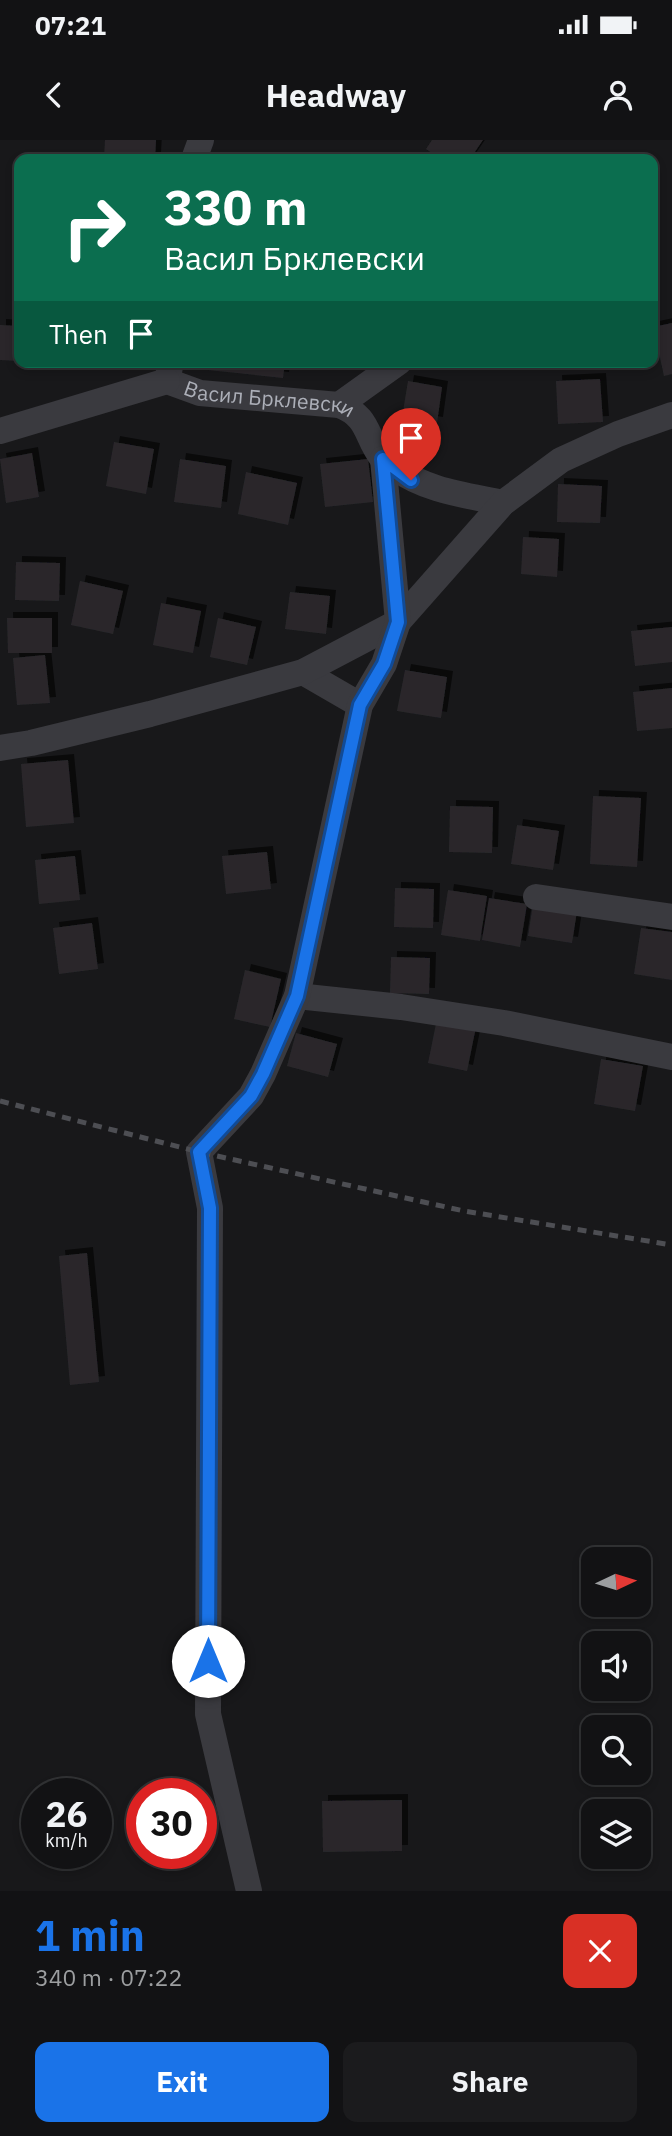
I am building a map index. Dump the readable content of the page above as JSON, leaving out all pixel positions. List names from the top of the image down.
{
  "streets": {
    "street": ["Васил Брклевски"]
  },
  "north": "right",
  "page": {
    "status": "07:21",
    "header": "Headway",
    "turn": ["330 m", "Васил Брклевски"],
    "then": "Then",
    "speed": "26 km/h",
    "limit": "30",
    "heading": ["1 min", "340 m · 07:22"],
    "buttons": ["Exit", "Share"]
  }
}
